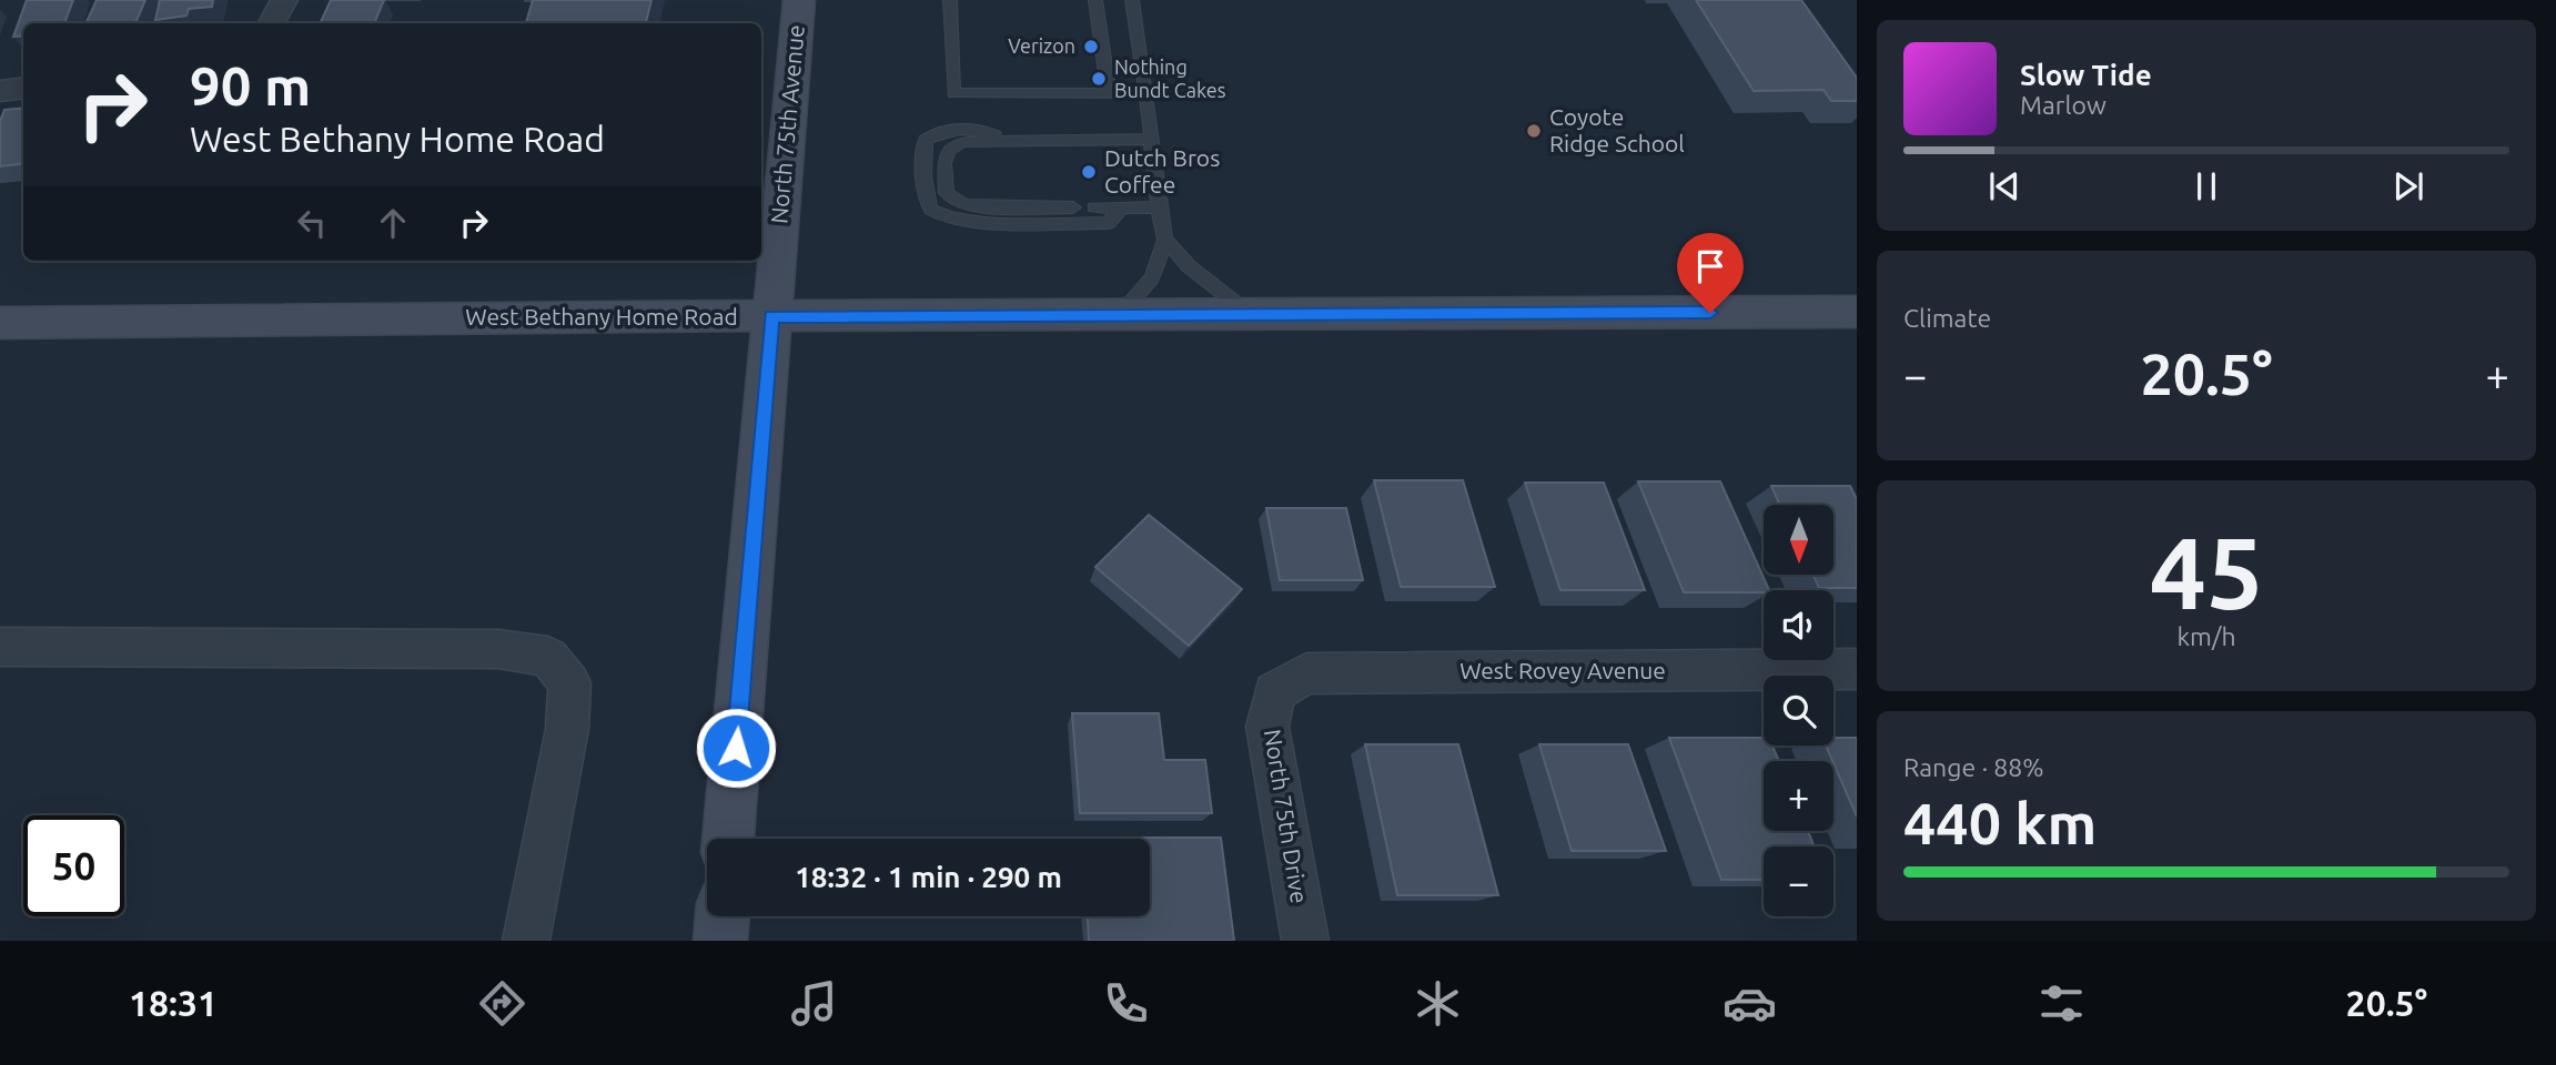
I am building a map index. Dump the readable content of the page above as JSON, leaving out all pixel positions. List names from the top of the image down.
{
  "streets": {
    "main road": ["North 75th Avenue", "West Bethany Home Road"],
    "street": ["West Rovey Avenue", "North 75th Drive"]
  },
  "crossings": [
    ["North 75th Avenue", "West Bethany Home Road"],
    ["West Rovey Avenue", "North 75th Drive"]
  ],
  "places": [
    "Verizon",
    "Nothing Bundt Cakes",
    "Coyote Ridge School",
    "Dutch Bros Coffee"
  ],
  "north": "bottom",
  "page": {
    "turn": ["90 m", "West Bethany Home Road"],
    "song": ["Slow Tide", "Marlow"],
    "tile": [
      "Climate",
      ["45", "km/h"],
      ["Range · 88%", "440 km"]
    ],
    "heat": ["−", "20.5°", "+"],
    "map_buttons": ["+", "−"],
    "limit": "50",
    "trip": "18:32 · 1 min · 290 m",
    "tabs": ["18:31", "20.5°"]
  }
}
